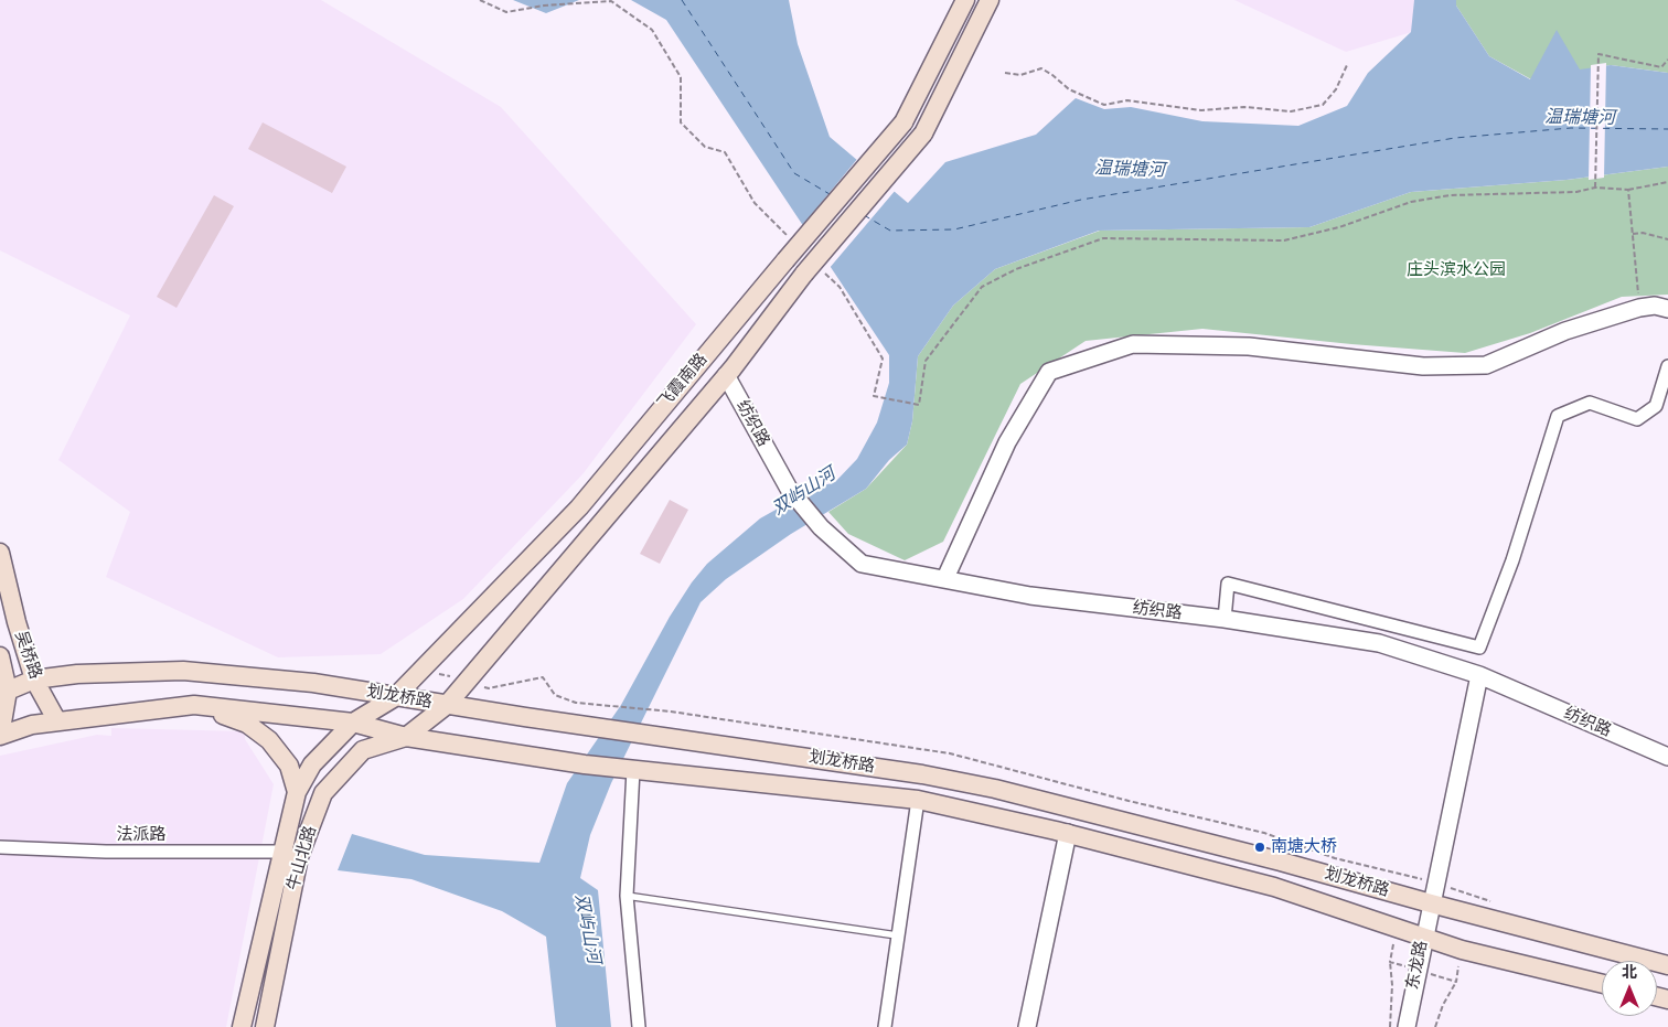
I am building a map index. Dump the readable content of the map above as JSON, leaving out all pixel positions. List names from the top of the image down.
{
  "streets": {
    "main road": [
      "飞霞南路",
      "吴桥路",
      "划龙桥路",
      "牛山北路"
    ],
    "street": ["纺织路", "法派路", "东龙路"]
  },
  "crossings": [
    ["飞霞南路", "纺织路"],
    ["飞霞南路", "划龙桥路"],
    ["飞霞南路", "牛山北路"],
    ["纺织路", "东龙路"],
    ["吴桥路", "划龙桥路"],
    ["划龙桥路", "牛山北路"],
    ["划龙桥路", "东龙路"],
    ["法派路", "牛山北路"]
  ],
  "water": ["温瑞塘河", "双屿山河"],
  "parks": ["庄头滨水公园"],
  "places": ["南塘大桥"],
  "north": "top"
}
